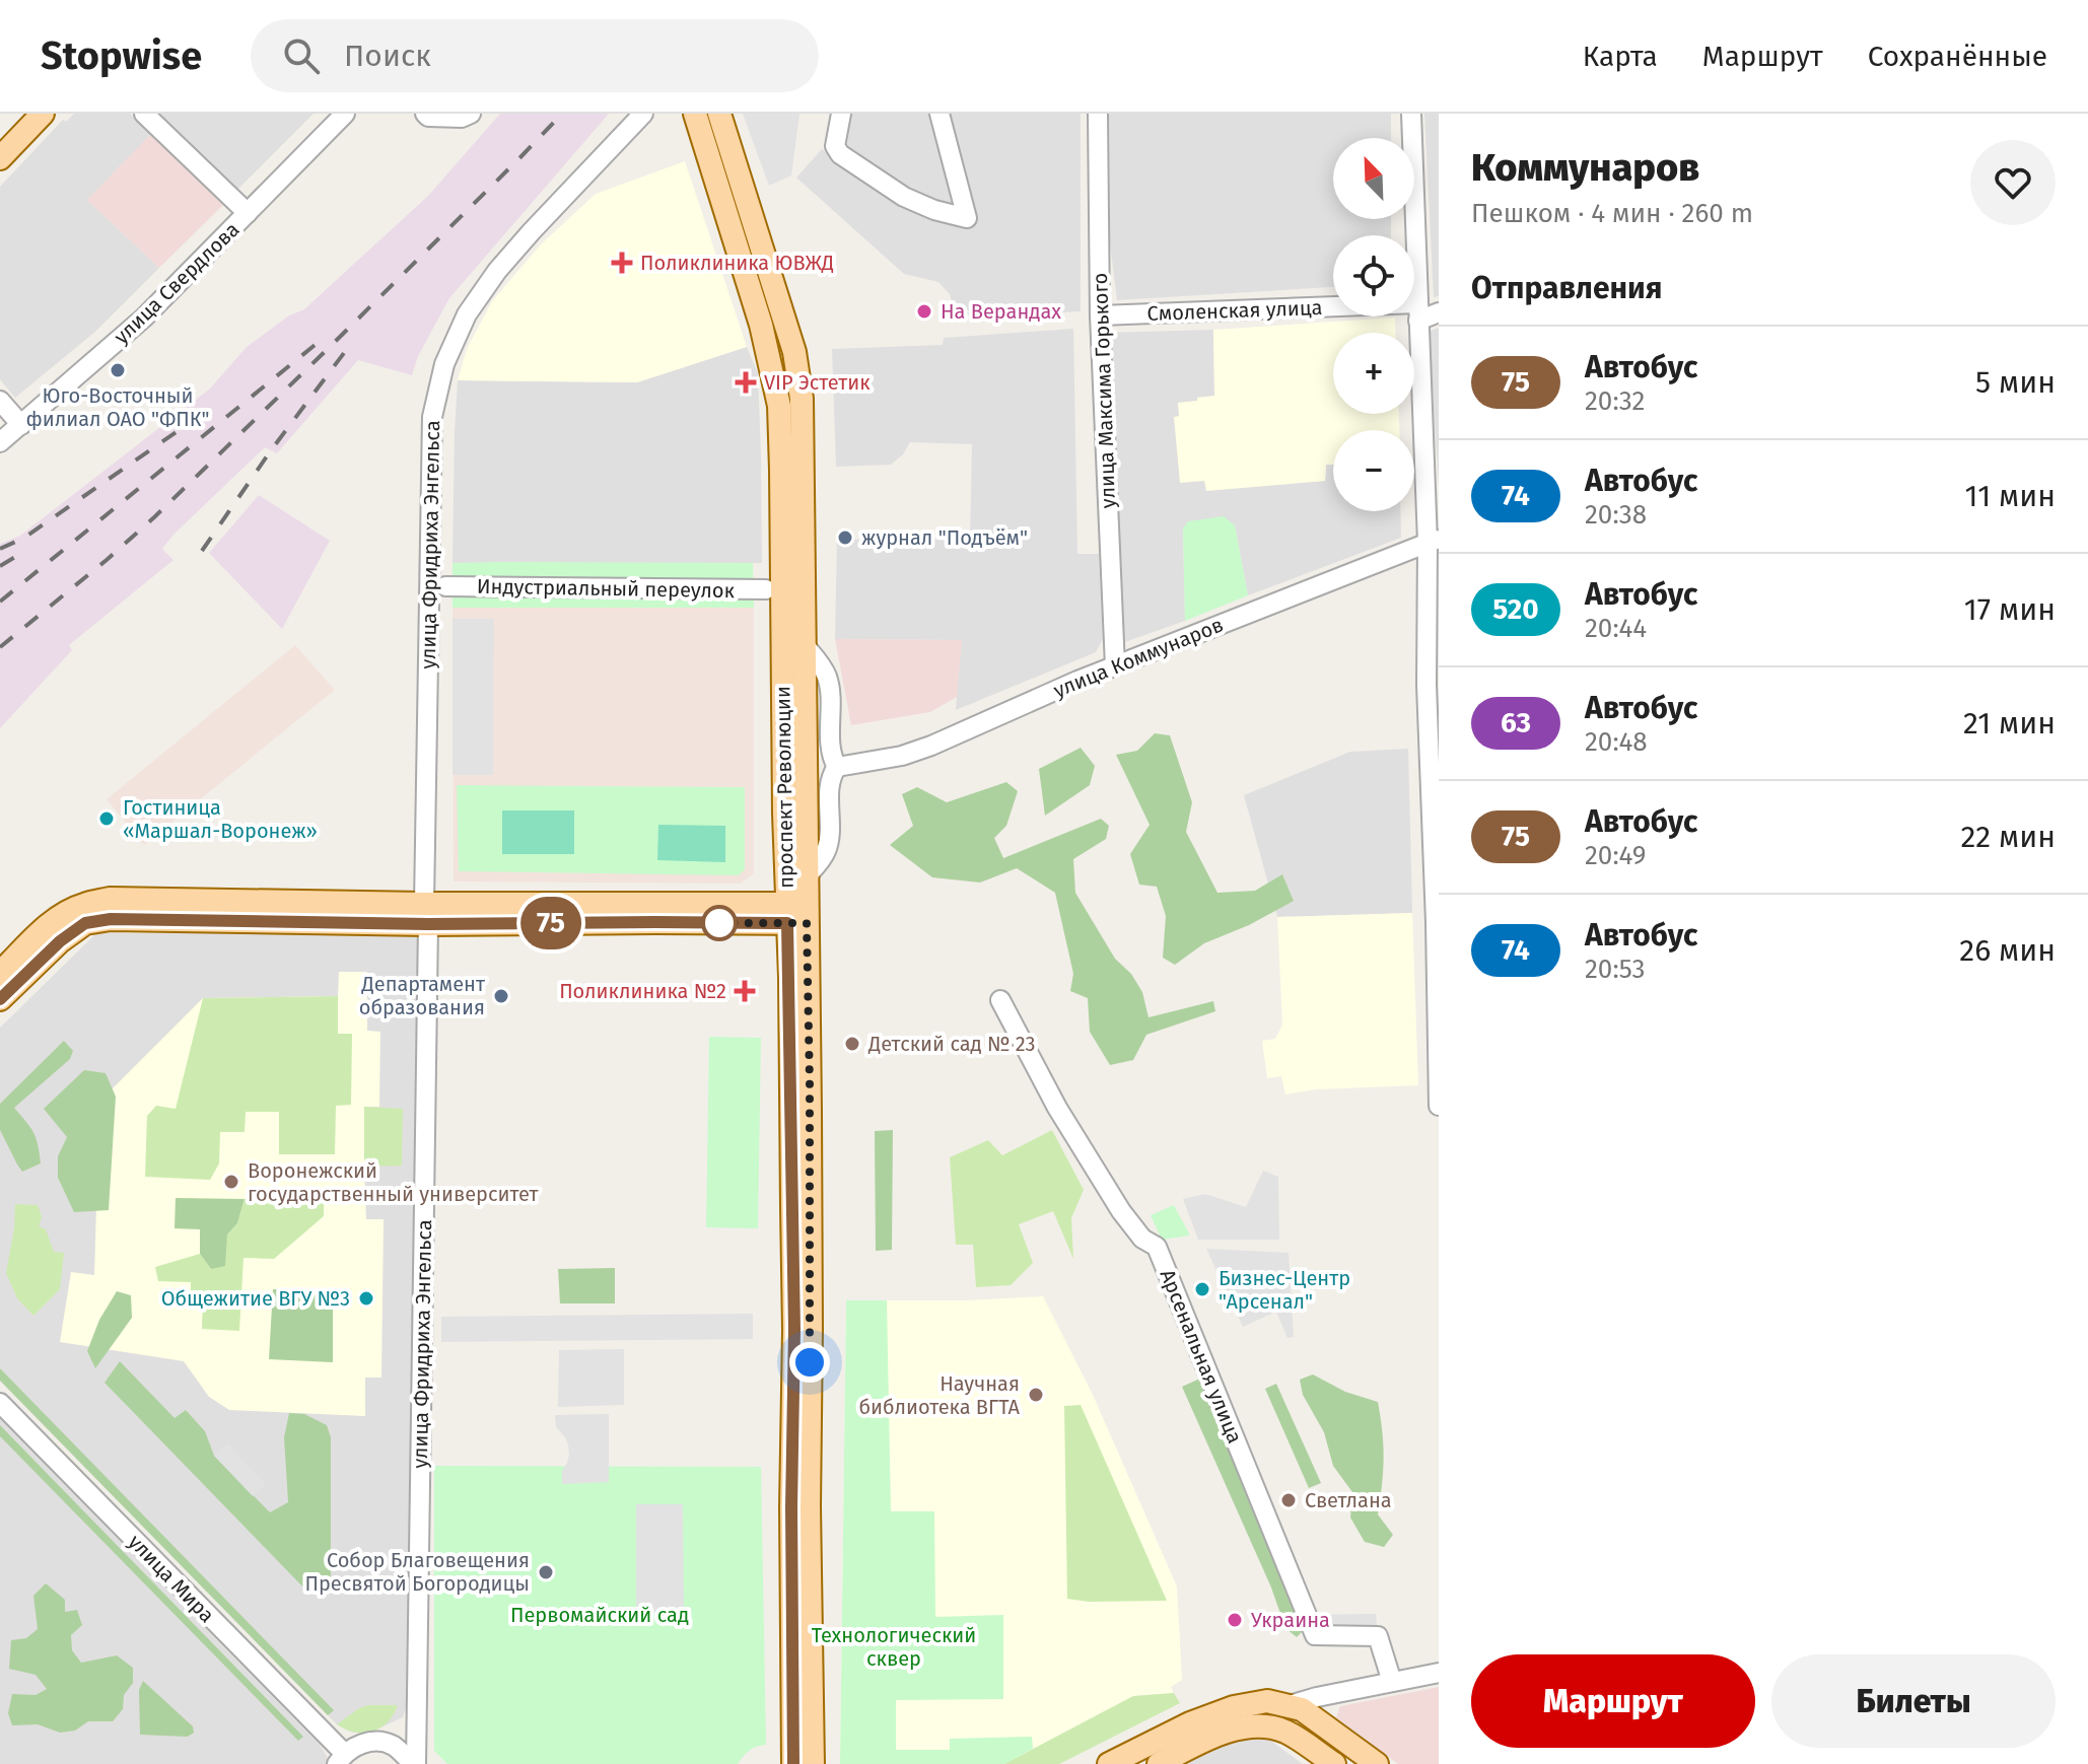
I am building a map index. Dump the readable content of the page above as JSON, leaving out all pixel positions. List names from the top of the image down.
{
  "streets": {
    "main road": ["проспект Революции"],
    "street": [
      "улица Свердлова",
      "Смоленская улица",
      "улица Максима Горького",
      "улица Фридриха Энгельса",
      "Индустриальный переулок",
      "улица Коммунаров",
      "Арсенальная улица",
      "улица Мира"
    ]
  },
  "crossings": [
    ["Смоленская улица", "улица Максима Горького"],
    ["улица Максима Горького", "улица Коммунаров"],
    ["улица Фридриха Энгельса", "улица Мира"]
  ],
  "parks": ["Первомайский сад", "Технологический сквер"],
  "places": {
    "health": ["Поликлиника ЮВЖД", "VIP Эстетик", "Поликлиника №2"],
    "other": [
      "На Верандах",
      "Юго-Восточный филиал ОАО \"ФПК\"",
      "журнал \"Подъём\"",
      "Гостиница «Маршал-Воронеж»",
      "Департамент образования",
      "Детский сад № 23",
      "Воронежский государственный университет",
      "Бизнес-Центр \"Арсенал\"",
      "Общежитие ВГУ №3",
      "Научная библиотека ВГТА",
      "Светлана",
      "Собор Благовещения Пресвятой Богородицы",
      "Украина"
    ]
  },
  "lines": ["bus line 75"],
  "north": "top left",
  "page": {
    "header": "Stopwise",
    "search": "Поиск",
    "nav": ["Карта", "Маршрут", "Сохранённые"],
    "on_map": "75",
    "heading": [
      ["Коммунаров", "Пешком · 4 мин · 260 m"],
      "Отправления"
    ],
    "map_buttons": ["+", "−"],
    "list": [
      {
        "mark": "75",
        "name": "Автобус",
        "note": "20:32",
        "value": "5 мин"
      },
      {
        "mark": "74",
        "name": "Автобус",
        "note": "20:38",
        "value": "11 мин"
      },
      {
        "mark": "520",
        "name": "Автобус",
        "note": "20:44",
        "value": "17 мин"
      },
      {
        "mark": "63",
        "name": "Автобус",
        "note": "20:48",
        "value": "21 мин"
      },
      {
        "mark": "75",
        "name": "Автобус",
        "note": "20:49",
        "value": "22 мин"
      },
      {
        "mark": "74",
        "name": "Автобус",
        "note": "20:53",
        "value": "26 мин"
      }
    ],
    "buttons": ["Маршрут", "Билеты"]
  }
}
